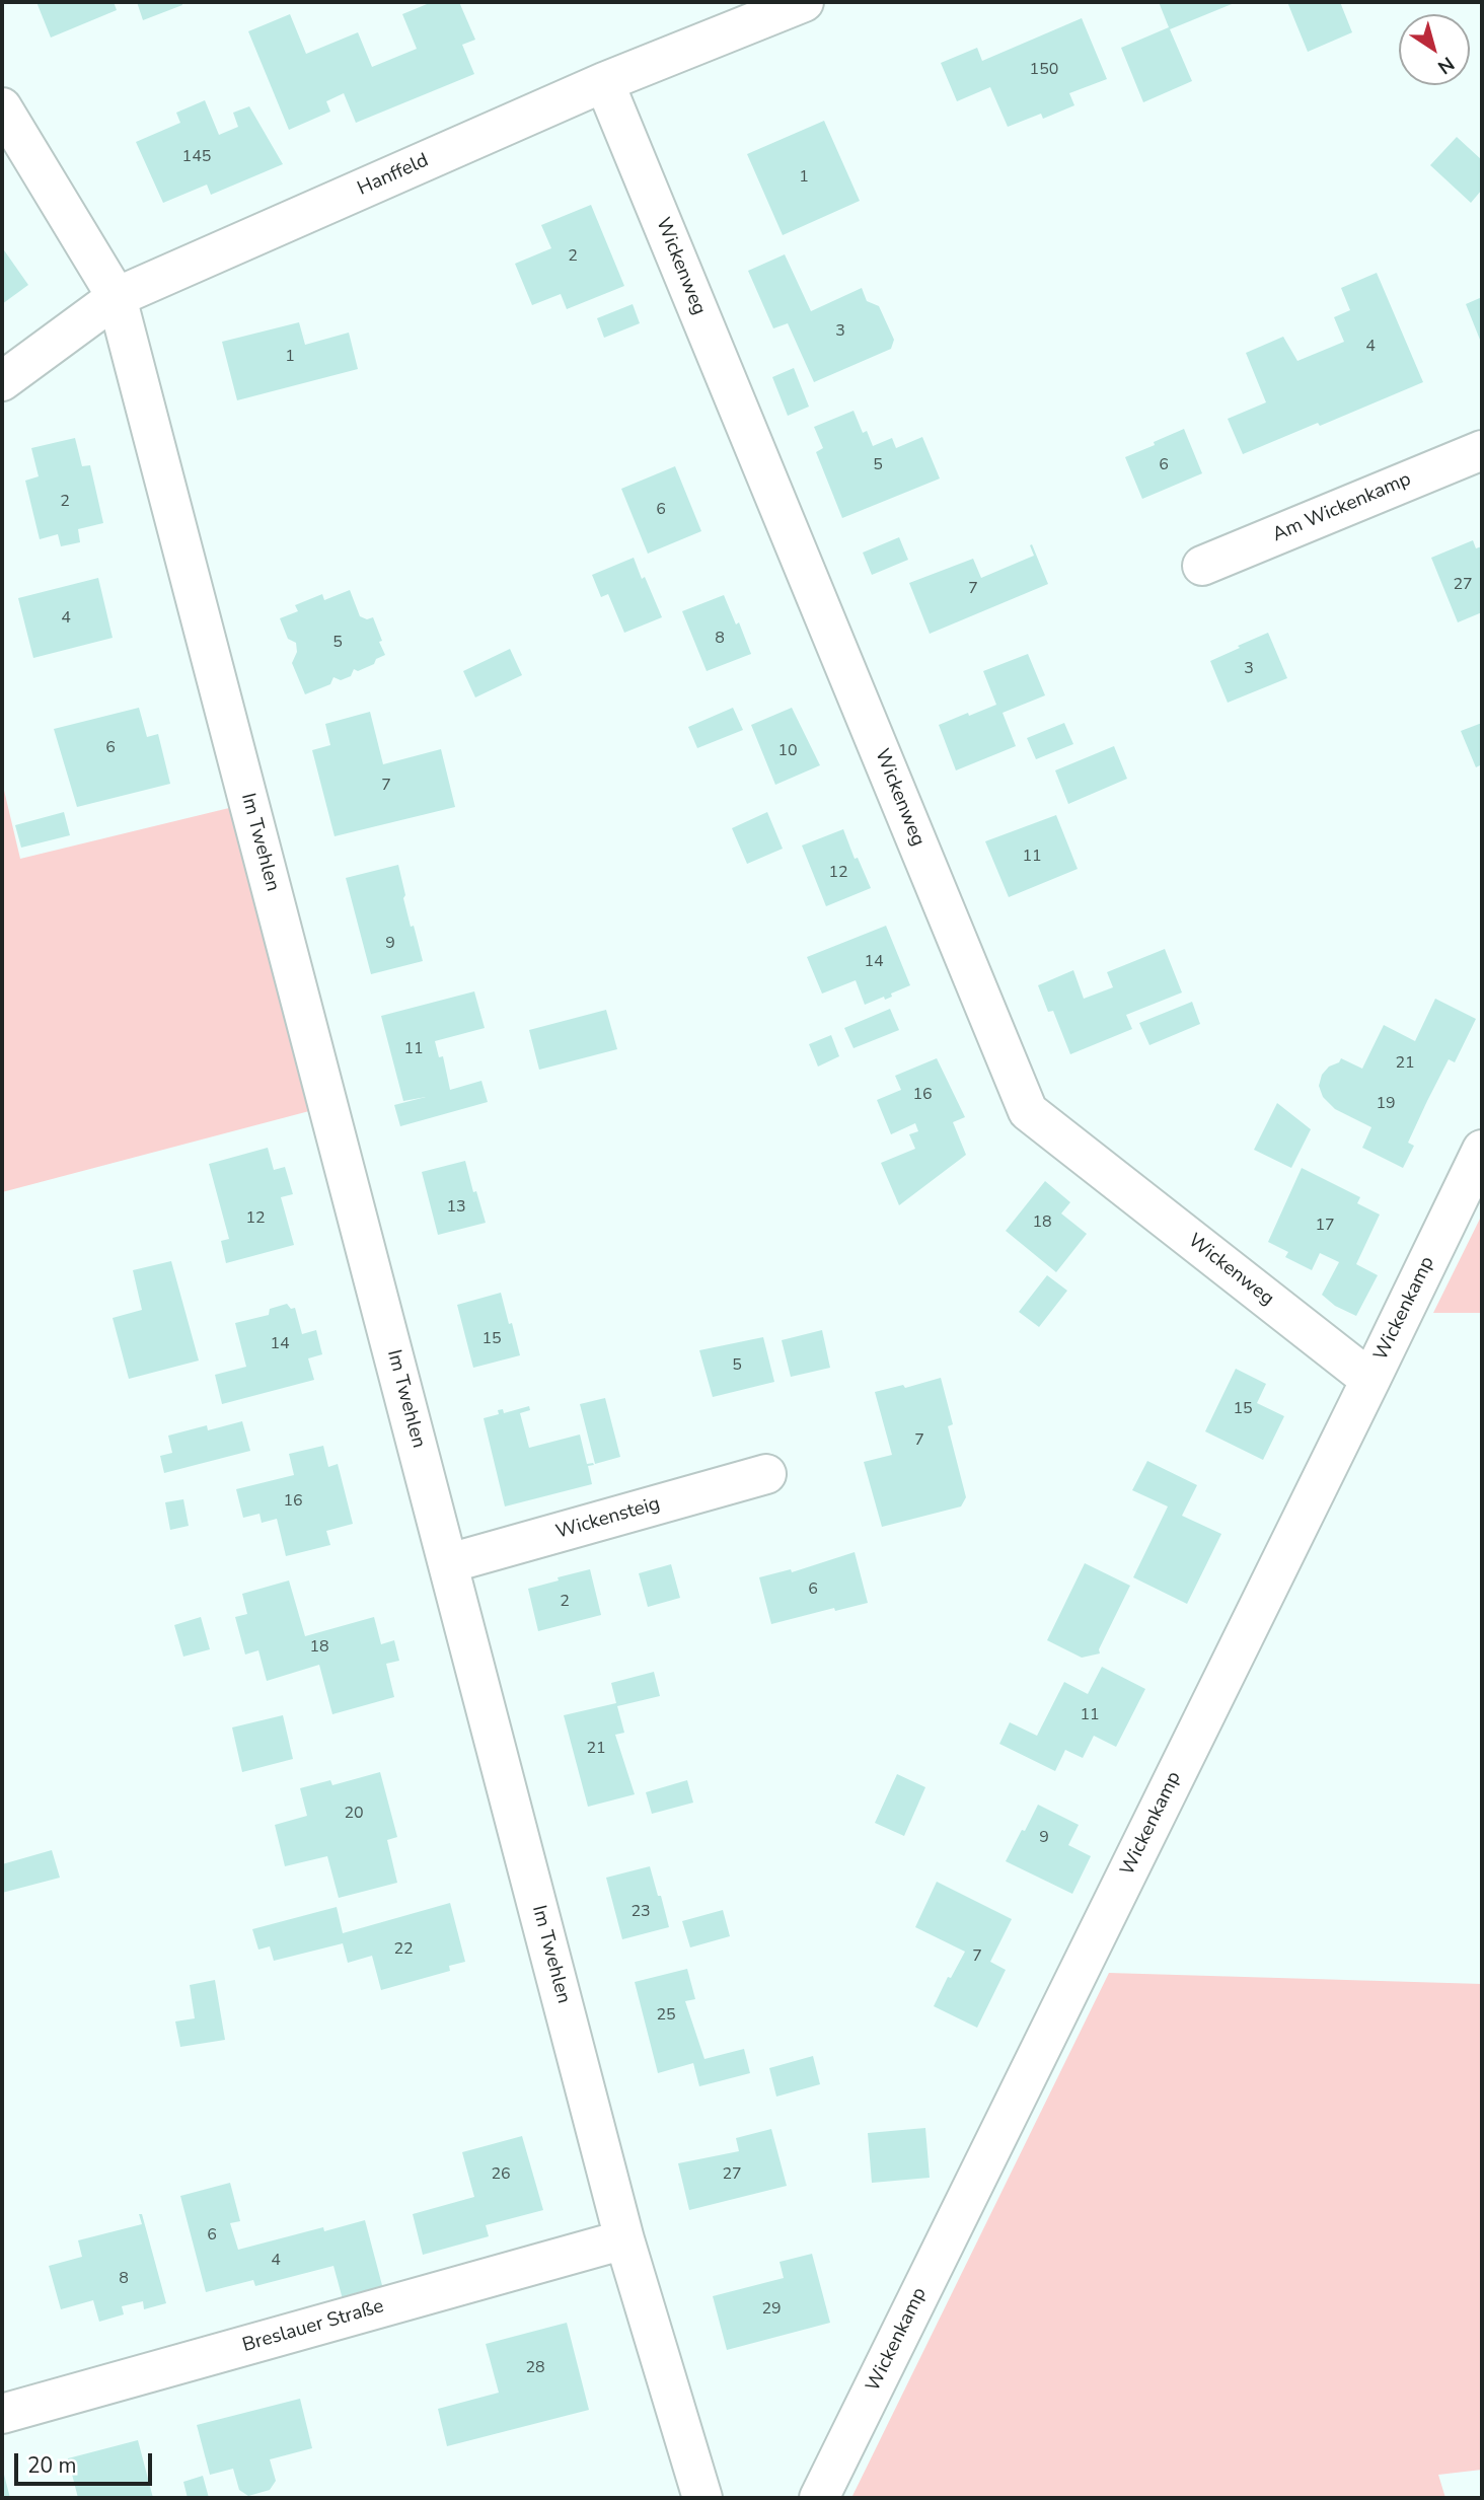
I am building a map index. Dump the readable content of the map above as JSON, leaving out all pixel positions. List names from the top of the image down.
{
  "streets": {
    "street": [
      "Hanffeld",
      "Wickenweg",
      "Am Wickenkamp",
      "Im Twehlen",
      "Wickenkamp",
      "Wickensteig",
      "Breslauer Straße"
    ]
  },
  "crossings": [
    ["Hanffeld", "Wickenweg"],
    ["Hanffeld", "Im Twehlen"],
    ["Wickenweg", "Wickenkamp"],
    ["Im Twehlen", "Wickensteig"],
    ["Im Twehlen", "Breslauer Straße"]
  ],
  "house_numbers": [
    "150",
    "145",
    "1",
    "2",
    "3",
    "4",
    "1",
    "5",
    "6",
    "2",
    "6",
    "27",
    "7",
    "4",
    "8",
    "5",
    "3",
    "6",
    "10",
    "7",
    "11",
    "12",
    "9",
    "14",
    "11",
    "21",
    "16",
    "19",
    "13",
    "12",
    "18",
    "17",
    "15",
    "14",
    "5",
    "15",
    "7",
    "16",
    "6",
    "2",
    "18",
    "11",
    "21",
    "20",
    "9",
    "23",
    "22",
    "7",
    "25",
    "26",
    "27",
    "6",
    "4",
    "8",
    "29",
    "28"
  ],
  "scale_bar": "20 m",
  "north": "bottom right"
}
